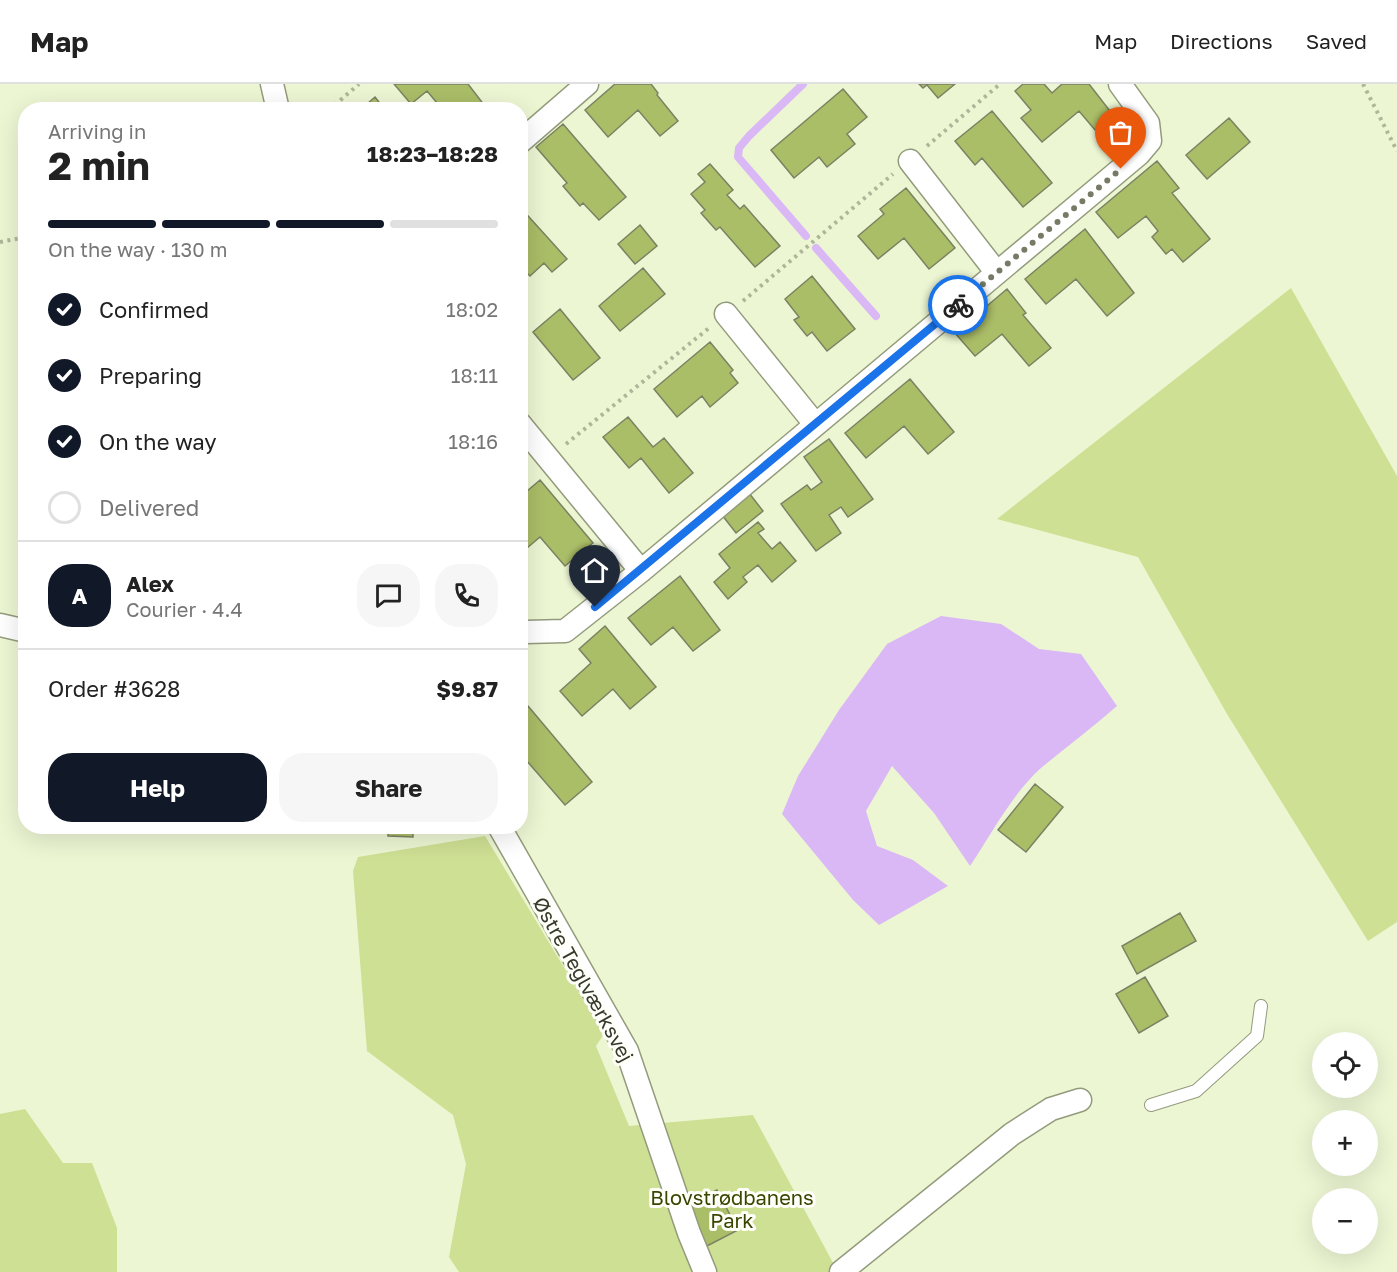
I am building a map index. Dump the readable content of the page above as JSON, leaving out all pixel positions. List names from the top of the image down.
{
  "streets": {
    "street": ["Østre Teglværksvej"]
  },
  "parks": ["Blovstrødbanens Park"],
  "page": {
    "header": "Map",
    "nav": ["Map", "Directions", "Saved"],
    "heading": ["2 min", "Arriving in", "18:23–18:28"],
    "panel": [
      "Alex",
      "Courier · 4.4",
      "Order #3628",
      "$9.87"
    ],
    "bar": "On the way · 130 m",
    "list": [
      ["Confirmed", "18:02"],
      ["Preparing", "18:11"],
      ["On the way", "18:16"],
      "Delivered"
    ],
    "round": "A",
    "buttons": ["Help", "Share"],
    "map_buttons": ["+", "−"]
  }
}
